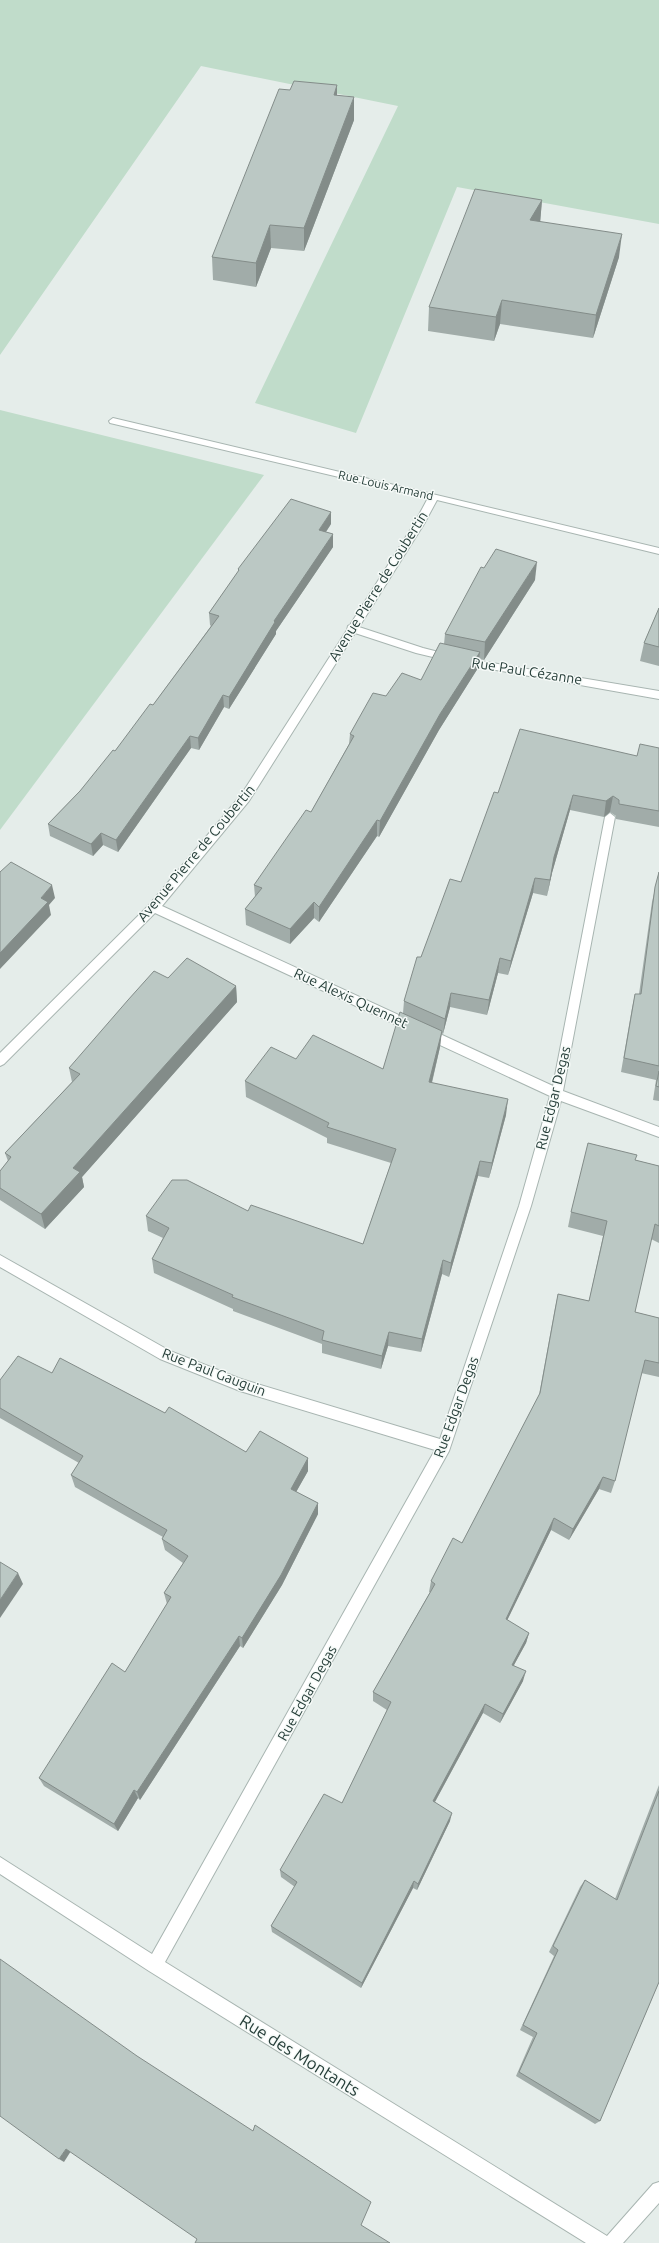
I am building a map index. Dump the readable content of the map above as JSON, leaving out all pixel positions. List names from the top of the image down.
{
  "streets": {
    "street": [
      "Rue Louis Armand",
      "Avenue Pierre de Coubertin",
      "Rue Paul Cézanne",
      "Rue Alexis Quennet",
      "Rue Edgar Degas",
      "Rue Paul Gauguin",
      "Rue des Montants"
    ]
  },
  "crossings": [
    ["Rue Louis Armand", "Avenue Pierre de Coubertin"],
    ["Avenue Pierre de Coubertin", "Rue Paul Cézanne"],
    ["Avenue Pierre de Coubertin", "Rue Alexis Quennet"],
    ["Rue Alexis Quennet", "Rue Edgar Degas"],
    ["Rue Edgar Degas", "Rue Paul Gauguin"],
    ["Rue Edgar Degas", "Rue des Montants"]
  ]
}
